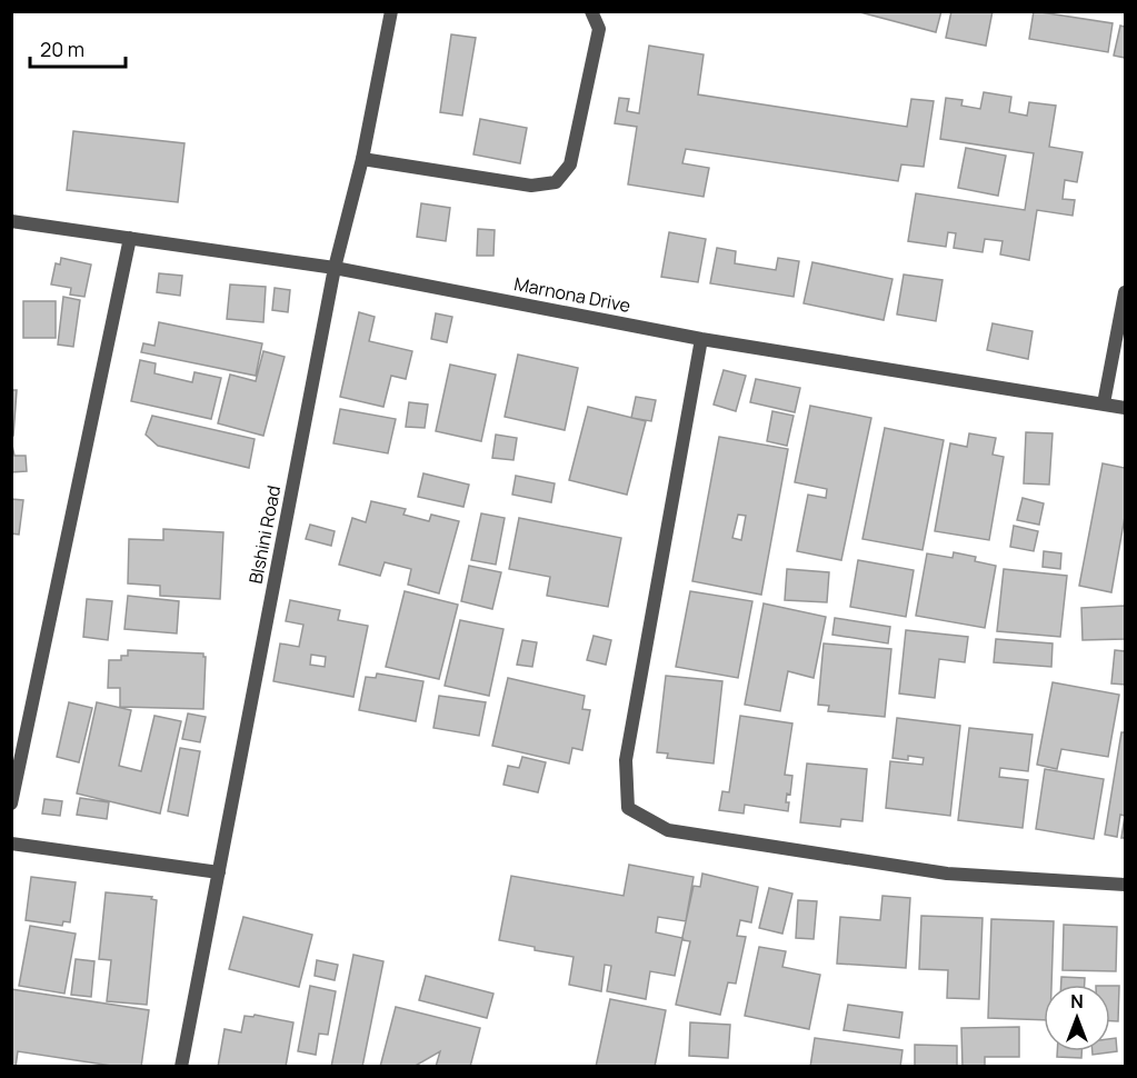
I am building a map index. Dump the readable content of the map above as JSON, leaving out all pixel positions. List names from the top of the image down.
{
  "streets": {
    "street": ["Marnona Drive", "BIshini Road"]
  },
  "crossings": [
    ["Marnona Drive", "BIshini Road"]
  ],
  "scale_bar": "20 m",
  "north": "top"
}
